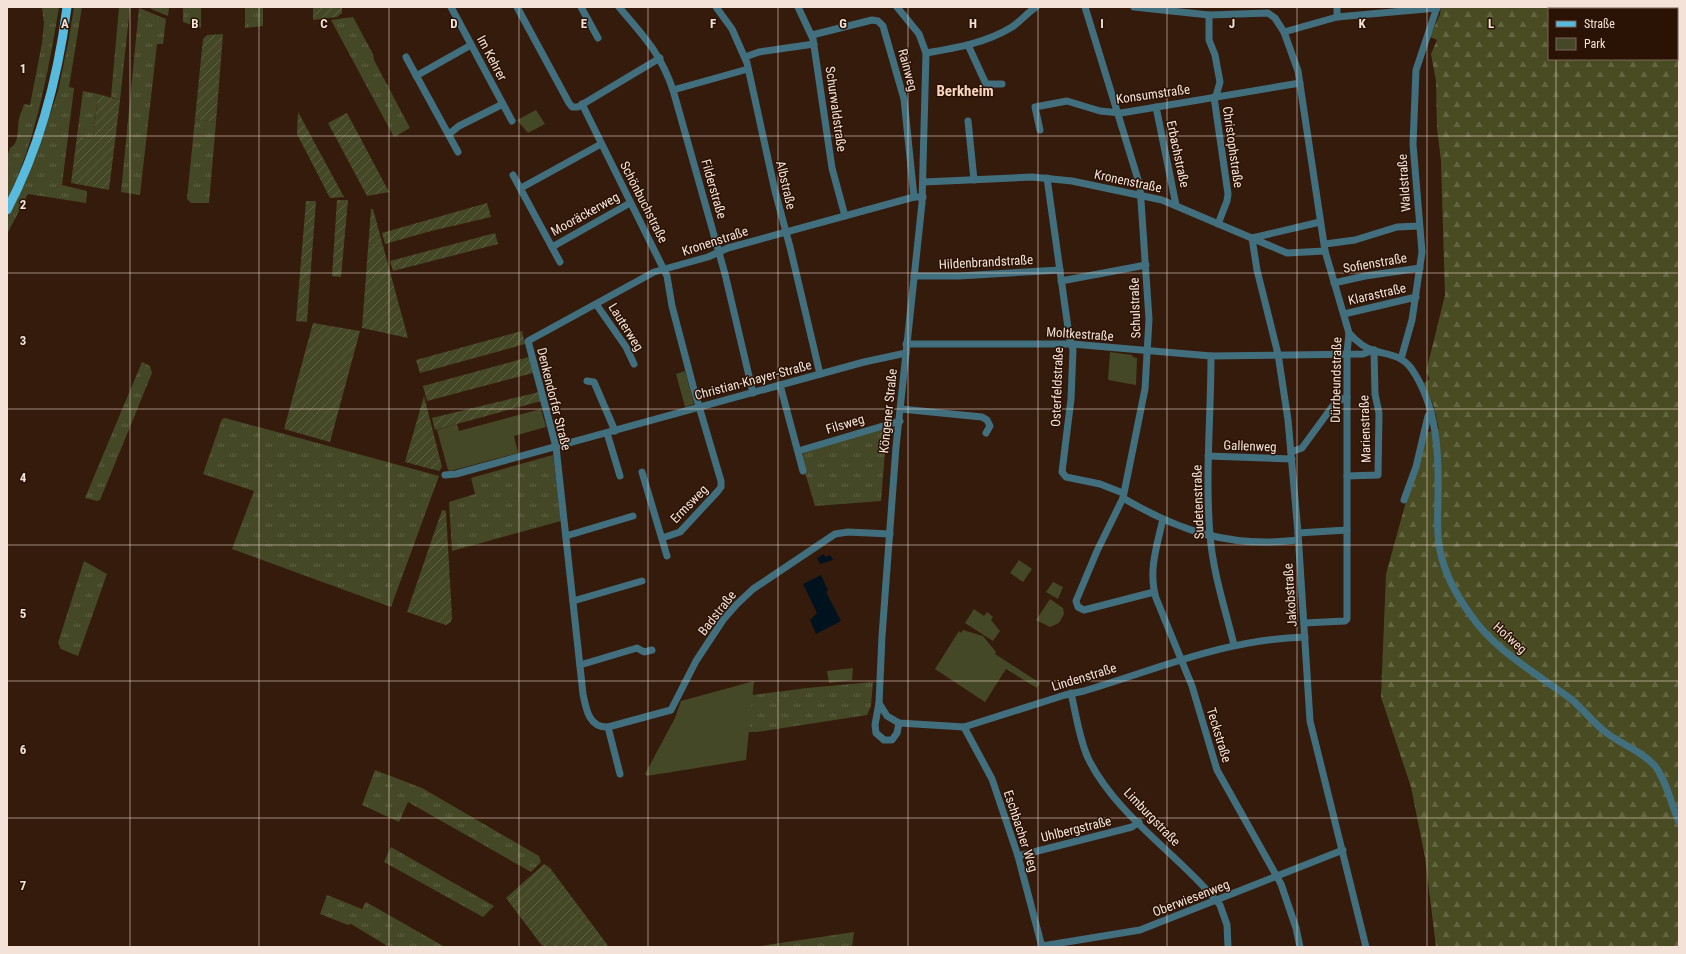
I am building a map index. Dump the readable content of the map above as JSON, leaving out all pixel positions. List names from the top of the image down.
{
  "streets": {
    "street": [
      "Im Kehrer",
      "Rainweg",
      "Konsumstraße",
      "Schurwaldstraße",
      "Christophstraße",
      "Erbachstraße",
      "Kronenstraße",
      "Waldstraße",
      "Albstraße",
      "Filderstraße",
      "Schönbuchstraße",
      "Mooräckerweg",
      "Hildenbrandstraße",
      "Sofienstraße",
      "Klarastraße",
      "Schulstraße",
      "Lauterweg",
      "Moltkestraße",
      "Christian-Knayer-Straße",
      "Dürrbeundstraße",
      "Osterfeldstraße",
      "Denkendorfer Straße",
      "Köngener Straße",
      "Filsweg",
      "Marienstraße",
      "Gallenweg",
      "Sudetenstraße",
      "Ermsweg",
      "Jakobstraße",
      "Badstraße",
      "Hofweg",
      "Lindenstraße",
      "Teckstraße",
      "Limburgstraße",
      "Uhlbergstraße",
      "Eschbacher Weg",
      "Oberwiesenweg"
    ]
  },
  "crossings": [
    ["Rainweg", "Schurwaldstraße"],
    ["Rainweg", "Kronenstraße"],
    ["Konsumstraße", "Christophstraße"],
    ["Konsumstraße", "Erbachstraße"],
    ["Konsumstraße", "Schulstraße"],
    ["Konsumstraße", "Dürrbeundstraße"],
    ["Schurwaldstraße", "Kronenstraße"],
    ["Christophstraße", "Kronenstraße"],
    ["Christophstraße", "Dürrbeundstraße"],
    ["Erbachstraße", "Kronenstraße"],
    ["Kronenstraße", "Waldstraße"],
    ["Kronenstraße", "Albstraße"],
    ["Kronenstraße", "Filderstraße"],
    ["Kronenstraße", "Schönbuchstraße"],
    ["Kronenstraße", "Schulstraße"],
    ["Kronenstraße", "Lauterweg"],
    ["Kronenstraße", "Dürrbeundstraße"],
    ["Kronenstraße", "Osterfeldstraße"],
    ["Kronenstraße", "Denkendorfer Straße"],
    ["Kronenstraße", "Köngener Straße"],
    ["Kronenstraße", "Jakobstraße"],
    ["Waldstraße", "Sofienstraße"],
    ["Waldstraße", "Klarastraße"],
    ["Waldstraße", "Hofweg"],
    ["Albstraße", "Christian-Knayer-Straße"],
    ["Filderstraße", "Christian-Knayer-Straße"],
    ["Schönbuchstraße", "Mooräckerweg"],
    ["Schönbuchstraße", "Christian-Knayer-Straße"],
    ["Schönbuchstraße", "Ermsweg"],
    ["Hildenbrandstraße", "Osterfeldstraße"],
    ["Hildenbrandstraße", "Köngener Straße"],
    ["Sofienstraße", "Dürrbeundstraße"],
    ["Klarastraße", "Dürrbeundstraße"],
    ["Schulstraße", "Moltkestraße"],
    ["Schulstraße", "Osterfeldstraße"],
    ["Schulstraße", "Teckstraße"],
    ["Moltkestraße", "Dürrbeundstraße"],
    ["Moltkestraße", "Osterfeldstraße"],
    ["Moltkestraße", "Köngener Straße"],
    ["Moltkestraße", "Marienstraße"],
    ["Moltkestraße", "Sudetenstraße"],
    ["Moltkestraße", "Jakobstraße"],
    ["Christian-Knayer-Straße", "Denkendorfer Straße"],
    ["Christian-Knayer-Straße", "Köngener Straße"],
    ["Christian-Knayer-Straße", "Ermsweg"],
    ["Dürrbeundstraße", "Marienstraße"],
    ["Dürrbeundstraße", "Gallenweg"],
    ["Dürrbeundstraße", "Jakobstraße"],
    ["Denkendorfer Straße", "Badstraße"],
    ["Köngener Straße", "Filsweg"],
    ["Köngener Straße", "Badstraße"],
    ["Köngener Straße", "Lindenstraße"],
    ["Gallenweg", "Sudetenstraße"],
    ["Gallenweg", "Jakobstraße"],
    ["Sudetenstraße", "Lindenstraße"],
    ["Jakobstraße", "Lindenstraße"],
    ["Jakobstraße", "Oberwiesenweg"],
    ["Lindenstraße", "Teckstraße"],
    ["Lindenstraße", "Limburgstraße"],
    ["Lindenstraße", "Eschbacher Weg"],
    ["Teckstraße", "Oberwiesenweg"],
    ["Limburgstraße", "Uhlbergstraße"],
    ["Limburgstraße", "Oberwiesenweg"],
    ["Uhlbergstraße", "Eschbacher Weg"],
    ["Eschbacher Weg", "Oberwiesenweg"]
  ],
  "districts": ["Berkheim"],
  "legend": ["Straße", "Park"],
  "grid": {
    "columns": [
      "A",
      "B",
      "C",
      "D",
      "E",
      "F",
      "G",
      "H",
      "I",
      "J",
      "K",
      "L"
    ],
    "rows": [
      "1",
      "2",
      "3",
      "4",
      "5",
      "6",
      "7"
    ]
  }
}
